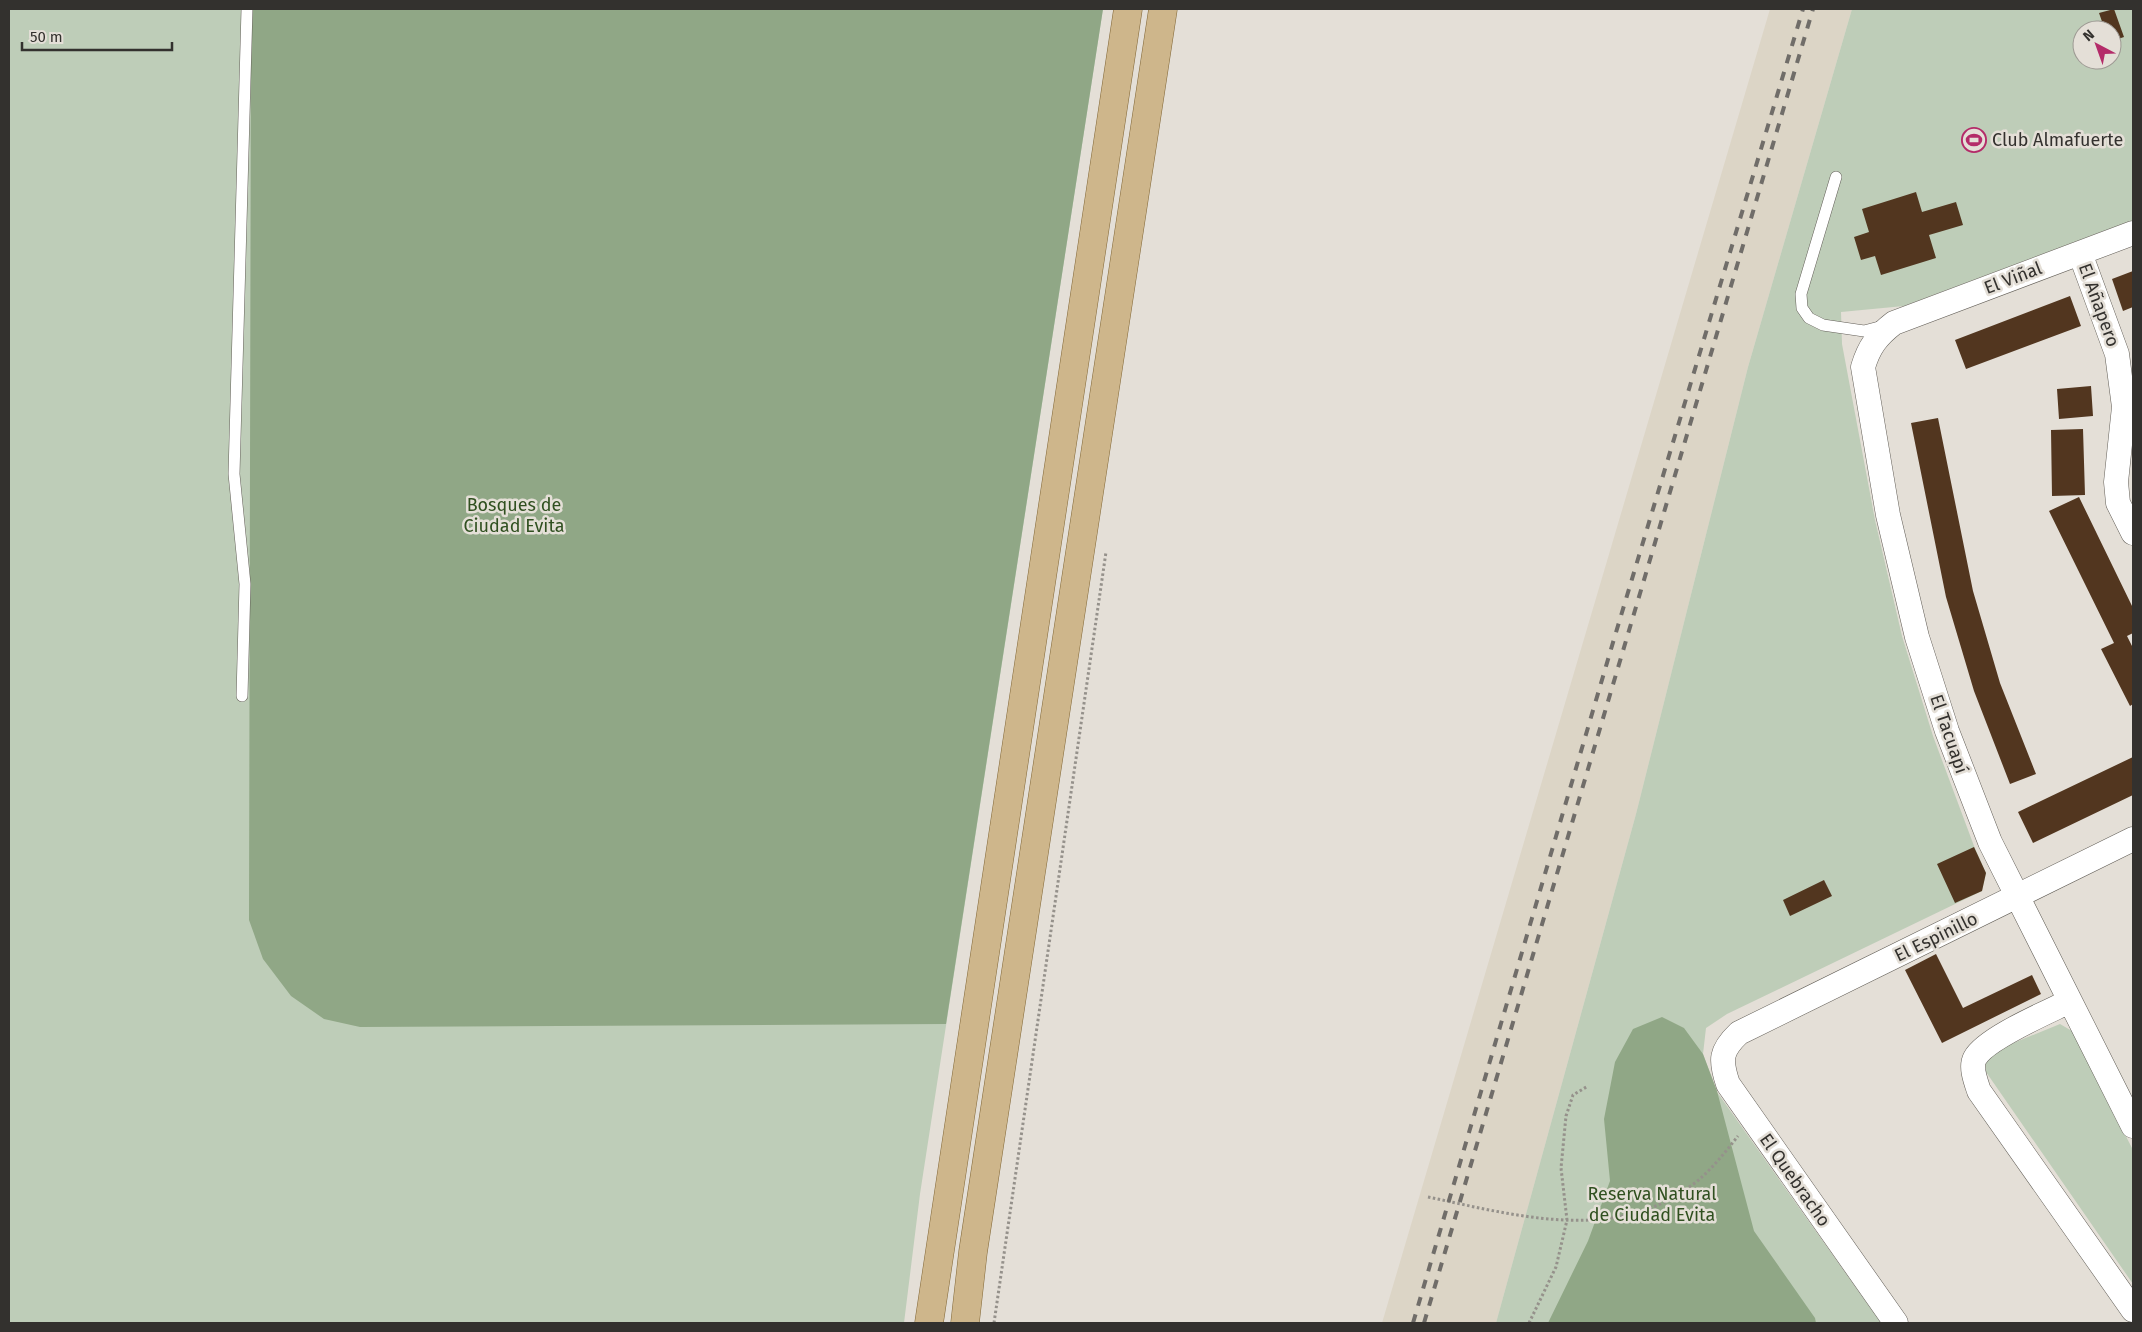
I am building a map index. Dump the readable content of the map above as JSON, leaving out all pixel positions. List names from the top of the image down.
{
  "streets": {
    "street": [
      "El Viñal",
      "El Añapero",
      "El Tacuapí",
      "El Espinillo",
      "El Quebracho"
    ]
  },
  "crossings": [
    ["El Viñal", "El Añapero"],
    ["El Viñal", "El Tacuapí"],
    ["El Tacuapí", "El Espinillo"],
    ["El Espinillo", "El Quebracho"]
  ],
  "parks": ["Bosques de Ciudad Evita", "Reserva Natural de Ciudad Evita"],
  "places": {
    "sports": ["Club Almafuerte"]
  },
  "scale_bar": "50 m",
  "north": "top left"
}
